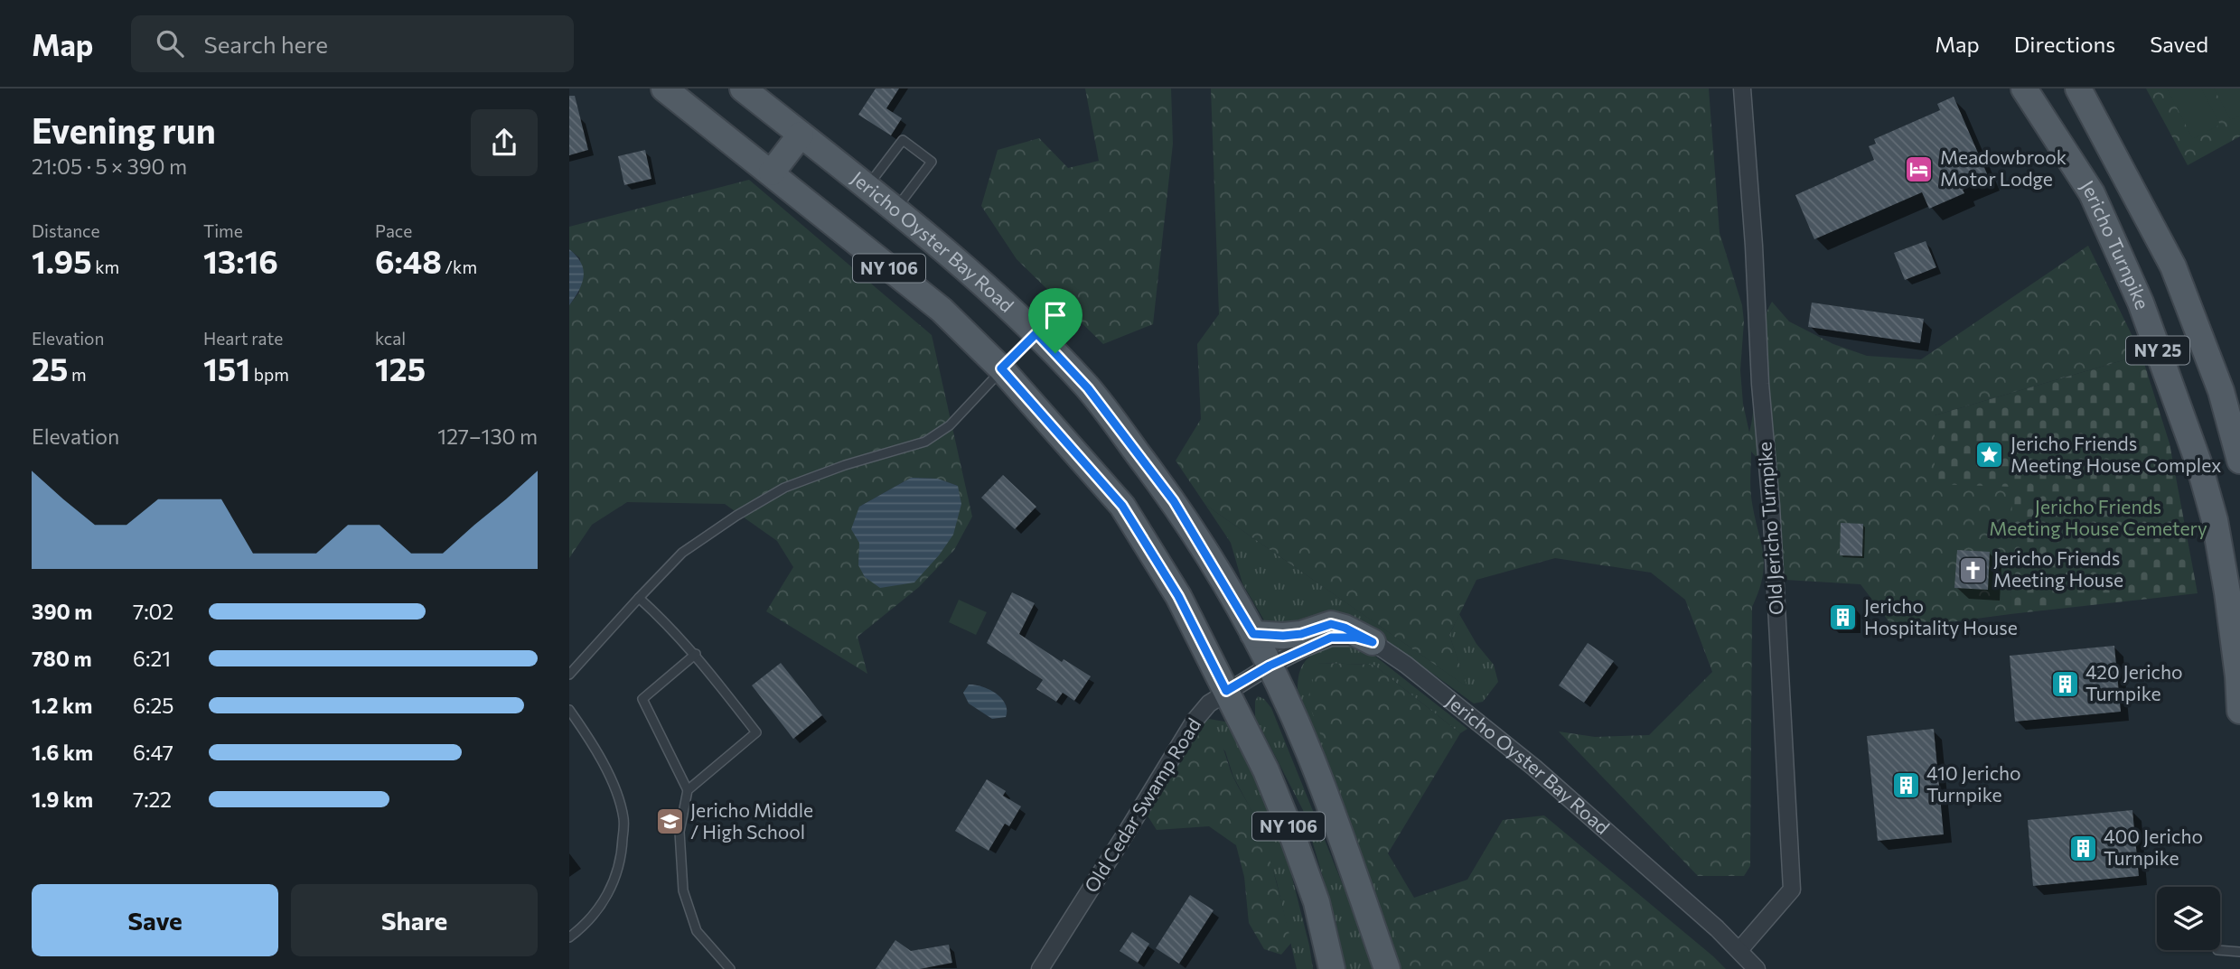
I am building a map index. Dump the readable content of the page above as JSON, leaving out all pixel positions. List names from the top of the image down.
{
  "streets": {
    "main road": [
      "Jericho Oyster Bay Road",
      "Jericho Turnpike",
      "NY 106",
      "NY 25"
    ],
    "street": ["Old Jericho Turnpike", "Old Cedar Swamp Road"]
  },
  "crossings": [
    ["Jericho Oyster Bay Road", "Old Jericho Turnpike"],
    ["Jericho Oyster Bay Road", "Old Cedar Swamp Road"],
    ["NY 106", "Old Cedar Swamp Road"]
  ],
  "parks": ["Jericho Friends Meeting House Cemetery"],
  "places": {
    "hotel": ["Meadowbrook Motor Lodge"],
    "place": ["Jericho Friends Meeting House Complex"],
    "church": ["Jericho Friends Meeting House"],
    "building": [
      "Jericho Hospitality House",
      "420 Jericho Turnpike",
      "410 Jericho Turnpike",
      "400 Jericho Turnpike"
    ],
    "school or university": ["Jericho Middle / High School"]
  },
  "page": {
    "header": "Map",
    "search": "Search here",
    "nav": ["Map", "Directions", "Saved"],
    "heading": ["Evening run", "21:05 · 5 × 390 m"],
    "stats": [
      ["Distance", "1.95 km"],
      ["Time", "13:16"],
      ["Pace", "6:48 /km"],
      ["Elevation", "25 m"],
      ["Heart rate", "151 bpm"],
      ["kcal", "125"]
    ],
    "chart": ["Elevation", "127–130 m"],
    "list": [
      {
        "name": "390 m",
        "note": "7:02"
      },
      {
        "name": "780 m",
        "note": "6:21"
      },
      {
        "name": "1.2 km",
        "note": "6:25"
      },
      {
        "name": "1.6 km",
        "note": "6:47"
      },
      {
        "name": "1.9 km",
        "note": "7:22"
      }
    ],
    "buttons": ["Save", "Share"]
  }
}
